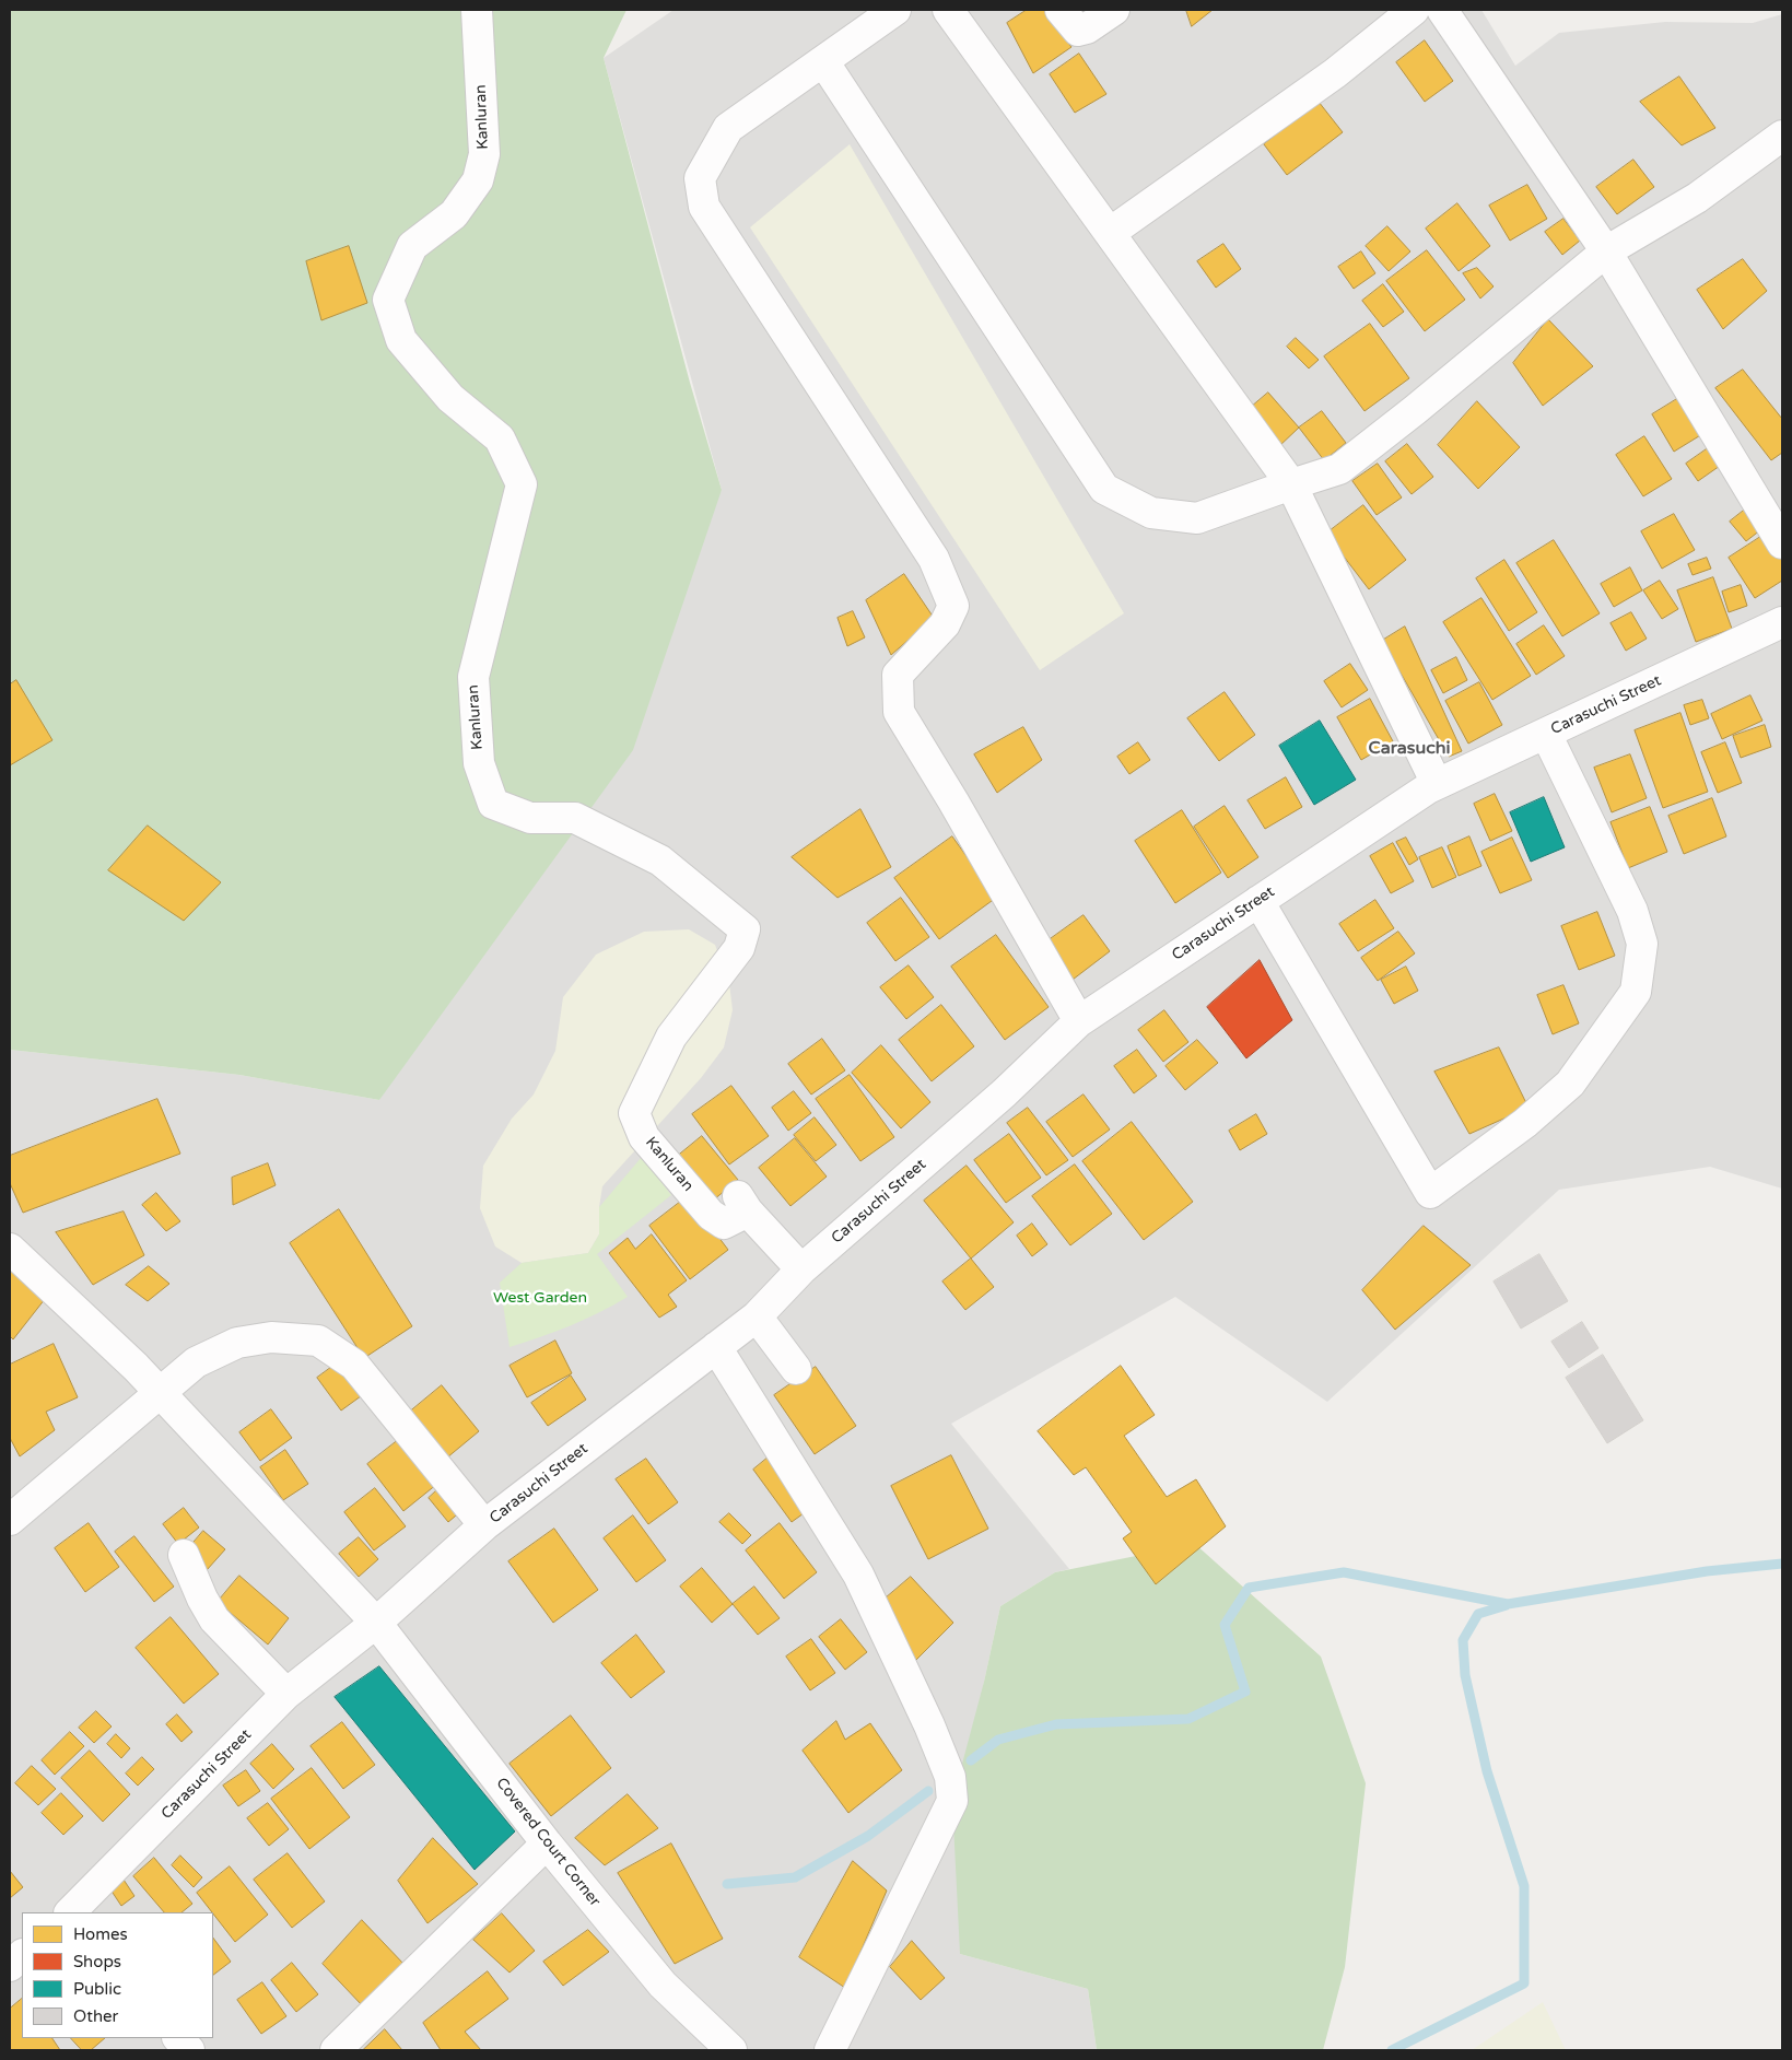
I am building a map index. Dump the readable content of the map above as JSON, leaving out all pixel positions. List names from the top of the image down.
{
  "streets": {
    "street": ["Kanluran", "Carasuchi Street", "Covered Court Corner"]
  },
  "crossings": [
    ["Kanluran", "Carasuchi Street"],
    ["Carasuchi Street", "Covered Court Corner"]
  ],
  "districts": ["Carasuchi"],
  "parks": ["West Garden"],
  "legend": [
    "Homes",
    "Shops",
    "Public",
    "Other"
  ]
}
